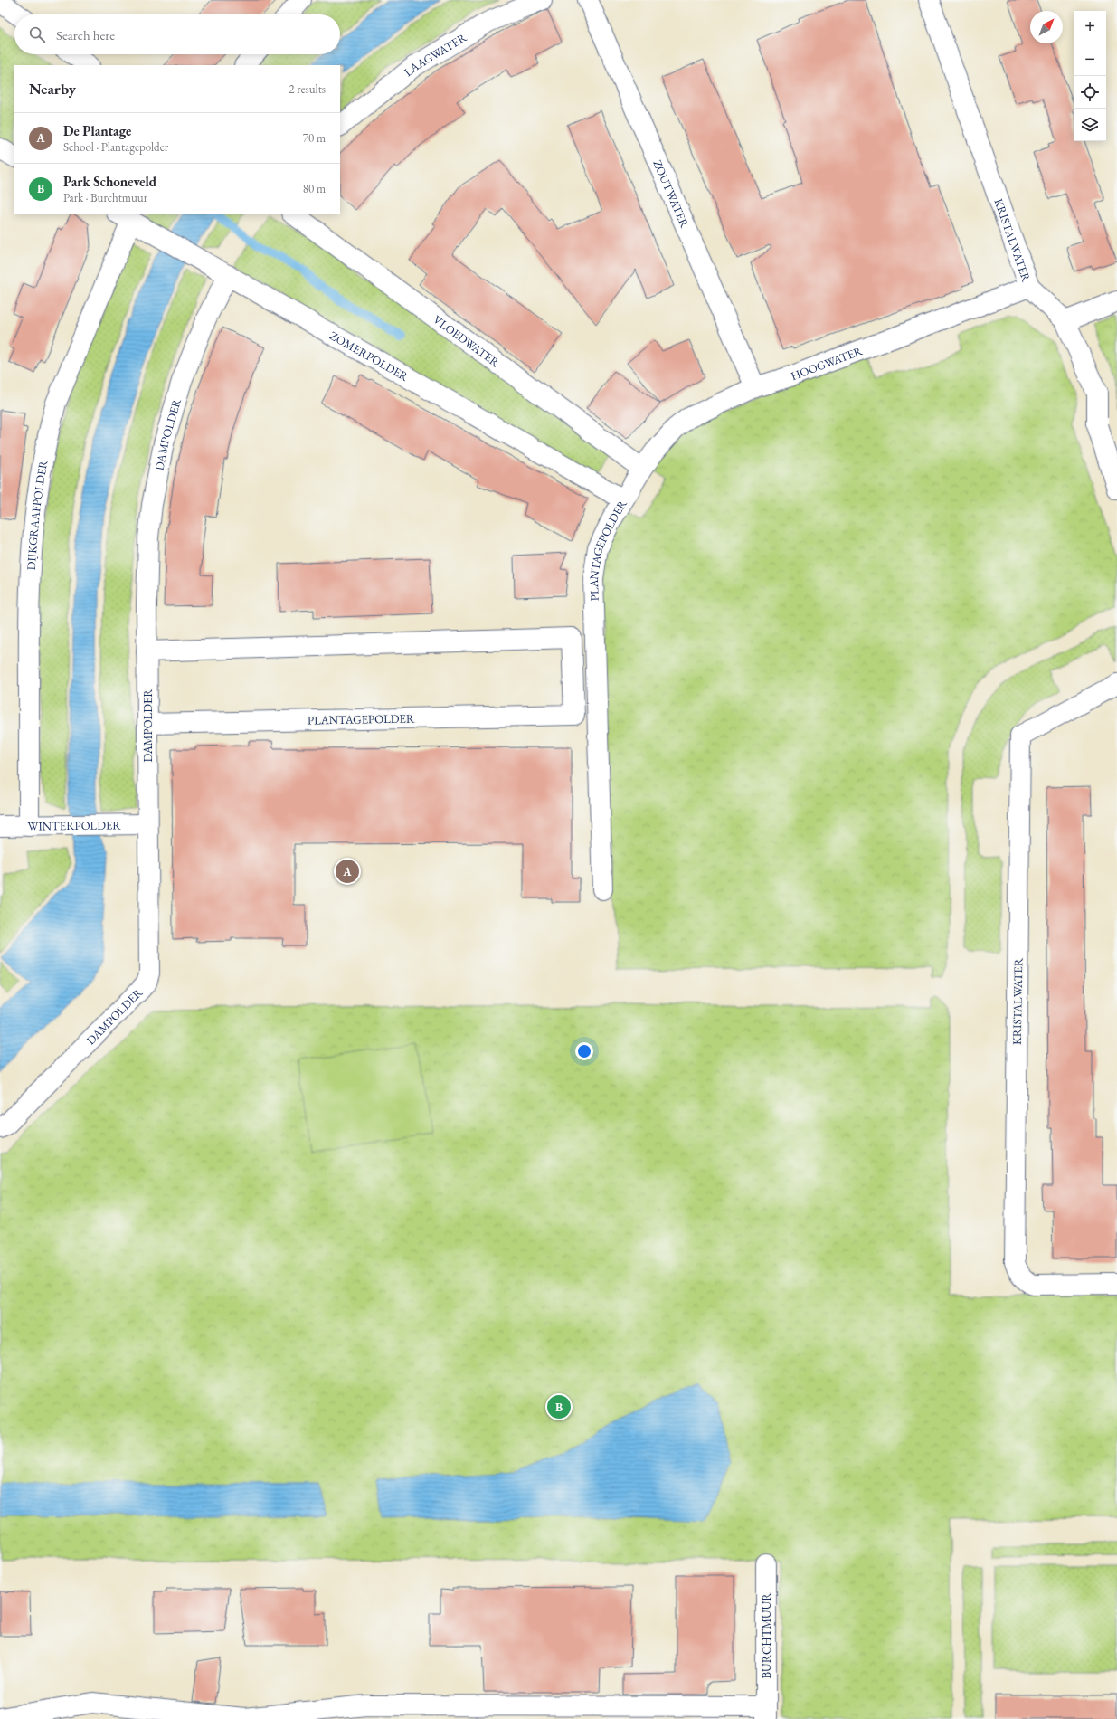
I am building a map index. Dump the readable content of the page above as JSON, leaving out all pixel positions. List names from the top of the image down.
{
  "streets": {
    "street": [
      "LAAGWATER",
      "ZOUTWATER",
      "KRISTALWATER",
      "VLOEDWATER",
      "ZOMERPOLDER",
      "HOOGWATER",
      "DAMPOLDER",
      "DIJKGRAAFPOLDER",
      "PLANTAGEPOLDER",
      "WINTERPOLDER",
      "BURCHTMUUR"
    ]
  },
  "crossings": [
    ["ZOUTWATER", "HOOGWATER"],
    ["KRISTALWATER", "HOOGWATER"],
    ["VLOEDWATER", "HOOGWATER"],
    ["VLOEDWATER", "PLANTAGEPOLDER"],
    ["ZOMERPOLDER", "DAMPOLDER"],
    ["ZOMERPOLDER", "DIJKGRAAFPOLDER"],
    ["ZOMERPOLDER", "PLANTAGEPOLDER"],
    ["HOOGWATER", "PLANTAGEPOLDER"],
    ["DAMPOLDER", "PLANTAGEPOLDER"],
    ["DAMPOLDER", "WINTERPOLDER"],
    ["DIJKGRAAFPOLDER", "WINTERPOLDER"]
  ],
  "north": "top right",
  "page": {
    "map_buttons": ["+", "−"],
    "search": "Search here",
    "heading": ["Nearby", "2 results"],
    "list": [
      {
        "mark": "A",
        "name": "De Plantage",
        "note": "School · Plantagepolder",
        "value": "70 m"
      },
      {
        "mark": "B",
        "name": "Park Schoneveld",
        "note": "Park · Burchtmuur",
        "value": "80 m"
      }
    ],
    "pins": ["A", "B"]
  }
}
